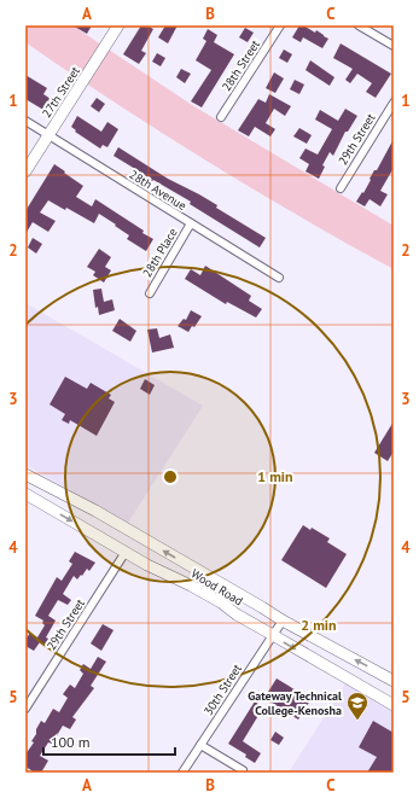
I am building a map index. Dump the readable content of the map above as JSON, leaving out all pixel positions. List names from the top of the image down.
{
  "streets": {
    "street": [
      "28th Street",
      "27th Street",
      "29th Street",
      "28th Avenue",
      "28th Place",
      "Wood Road",
      "30th Street"
    ]
  },
  "crossings": [
    ["27th Street", "28th Avenue"],
    ["29th Street", "Wood Road"],
    ["28th Avenue", "28th Place"],
    ["Wood Road", "30th Street"]
  ],
  "places": {
    "school or university": ["Gateway Technical College-Kenosha"]
  },
  "scale_bar": "100 m",
  "grid": {
    "columns": ["A", "B", "C"],
    "rows": [
      "1",
      "2",
      "3",
      "4",
      "5"
    ]
  },
  "rings": ["1 min", "2 min"]
}
